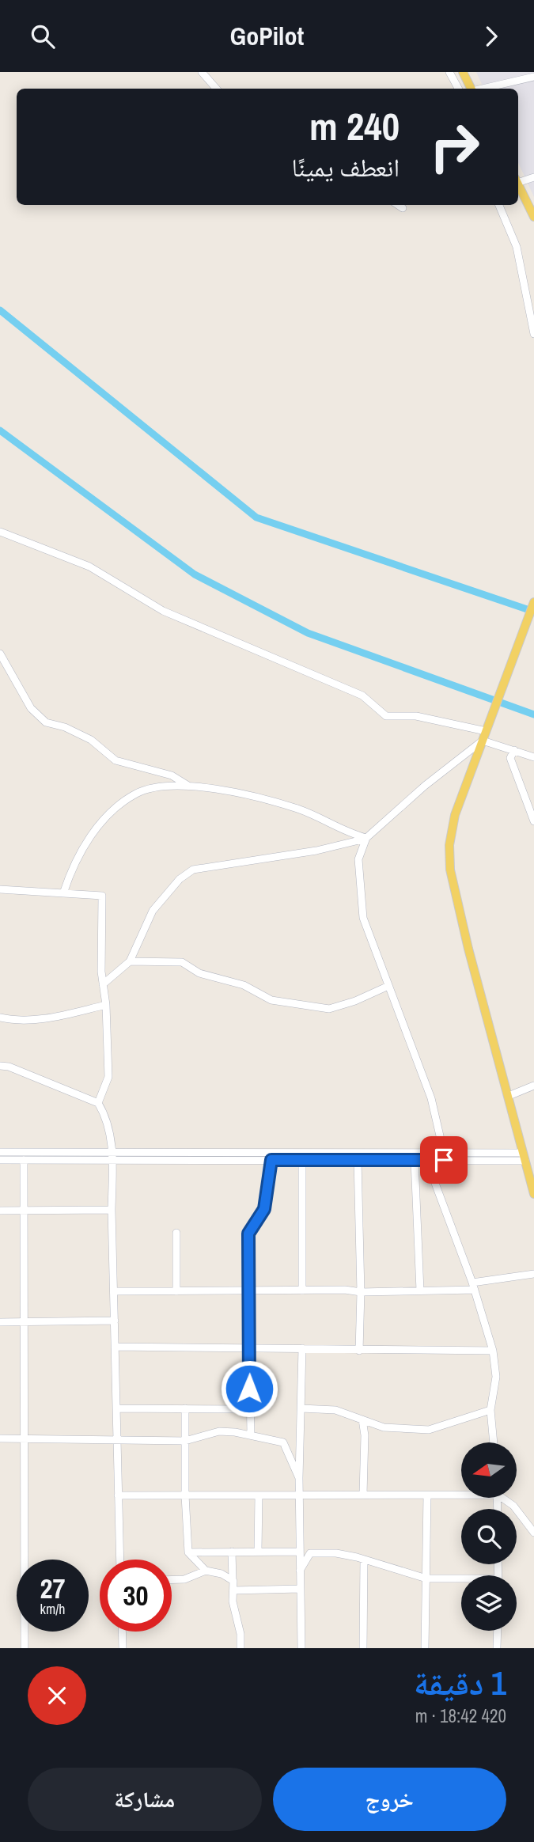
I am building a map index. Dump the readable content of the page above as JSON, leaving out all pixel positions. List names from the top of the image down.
{
  "north": "left",
  "page": {
    "header": "GoPilot",
    "turn": ["240 m", "انعطف يمينًا"],
    "speed": "27 km/h",
    "limit": "30",
    "heading": ["1 دقيقة", "420 m · 18:42"],
    "buttons": ["خروج", "مشاركة"]
  }
}
